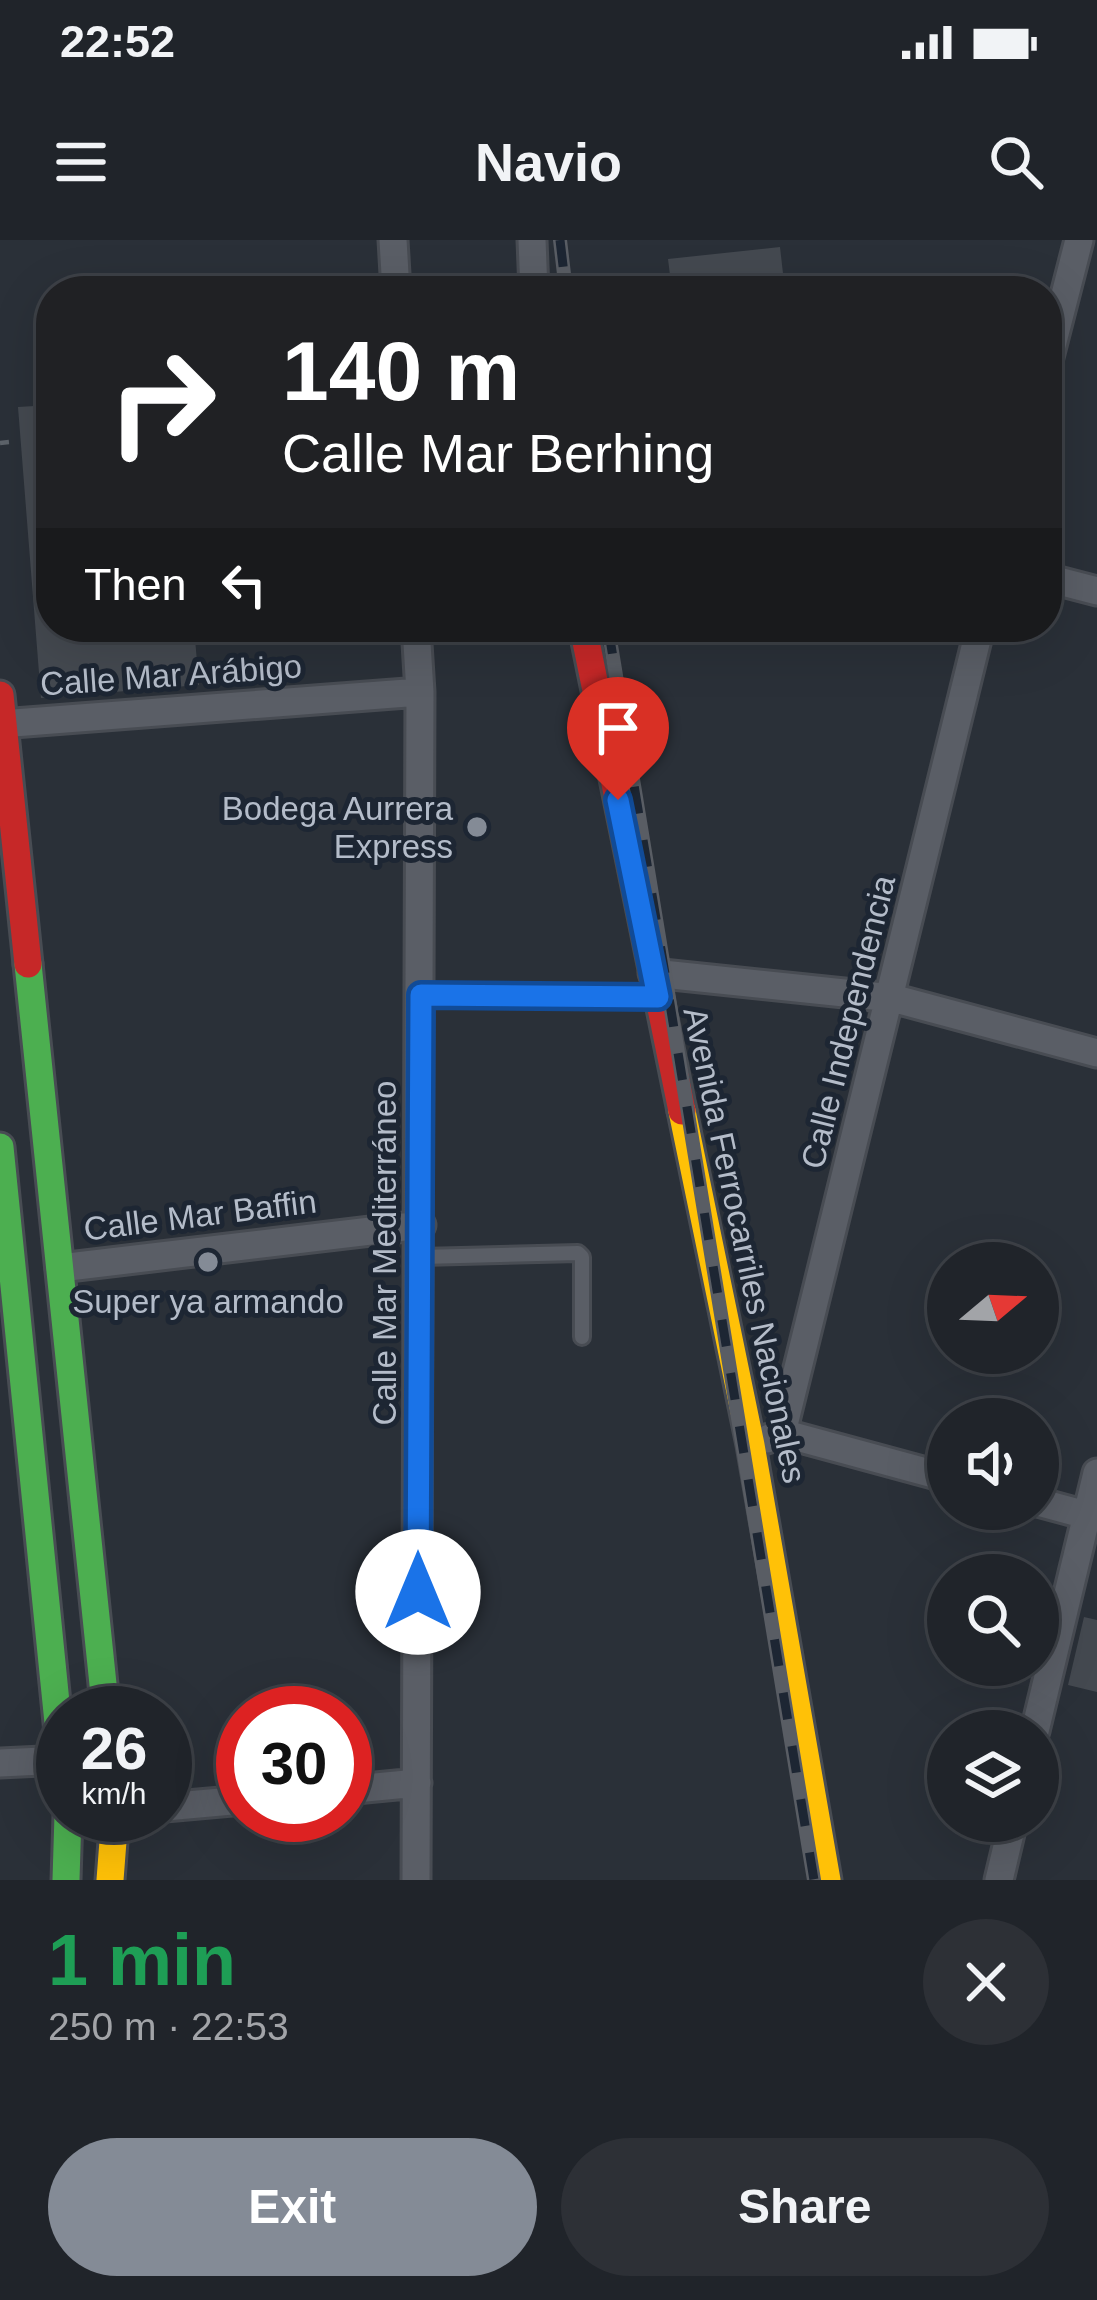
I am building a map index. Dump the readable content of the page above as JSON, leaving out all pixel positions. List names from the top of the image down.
{
  "streets": {
    "main road": ["Avenida Ferrocarriles Nacionales"],
    "street": [
      "Calle Mar Arábigo",
      "Calle Independencia",
      "Calle Mar Baffin",
      "Calle Mar Mediterráneo"
    ]
  },
  "crossings": [
    ["Calle Mar Arábigo", "Calle Mar Mediterráneo"],
    ["Calle Mar Baffin", "Calle Mar Mediterráneo"]
  ],
  "places": ["Bodega Aurrera Express", "Super ya armando"],
  "north": "right",
  "page": {
    "status": "22:52",
    "header": "Navio",
    "turn": ["140 m", "Calle Mar Berhing"],
    "then": "Then",
    "speed": "26 km/h",
    "limit": "30",
    "heading": ["1 min", "250 m · 22:53"],
    "buttons": ["Exit", "Share"]
  }
}
